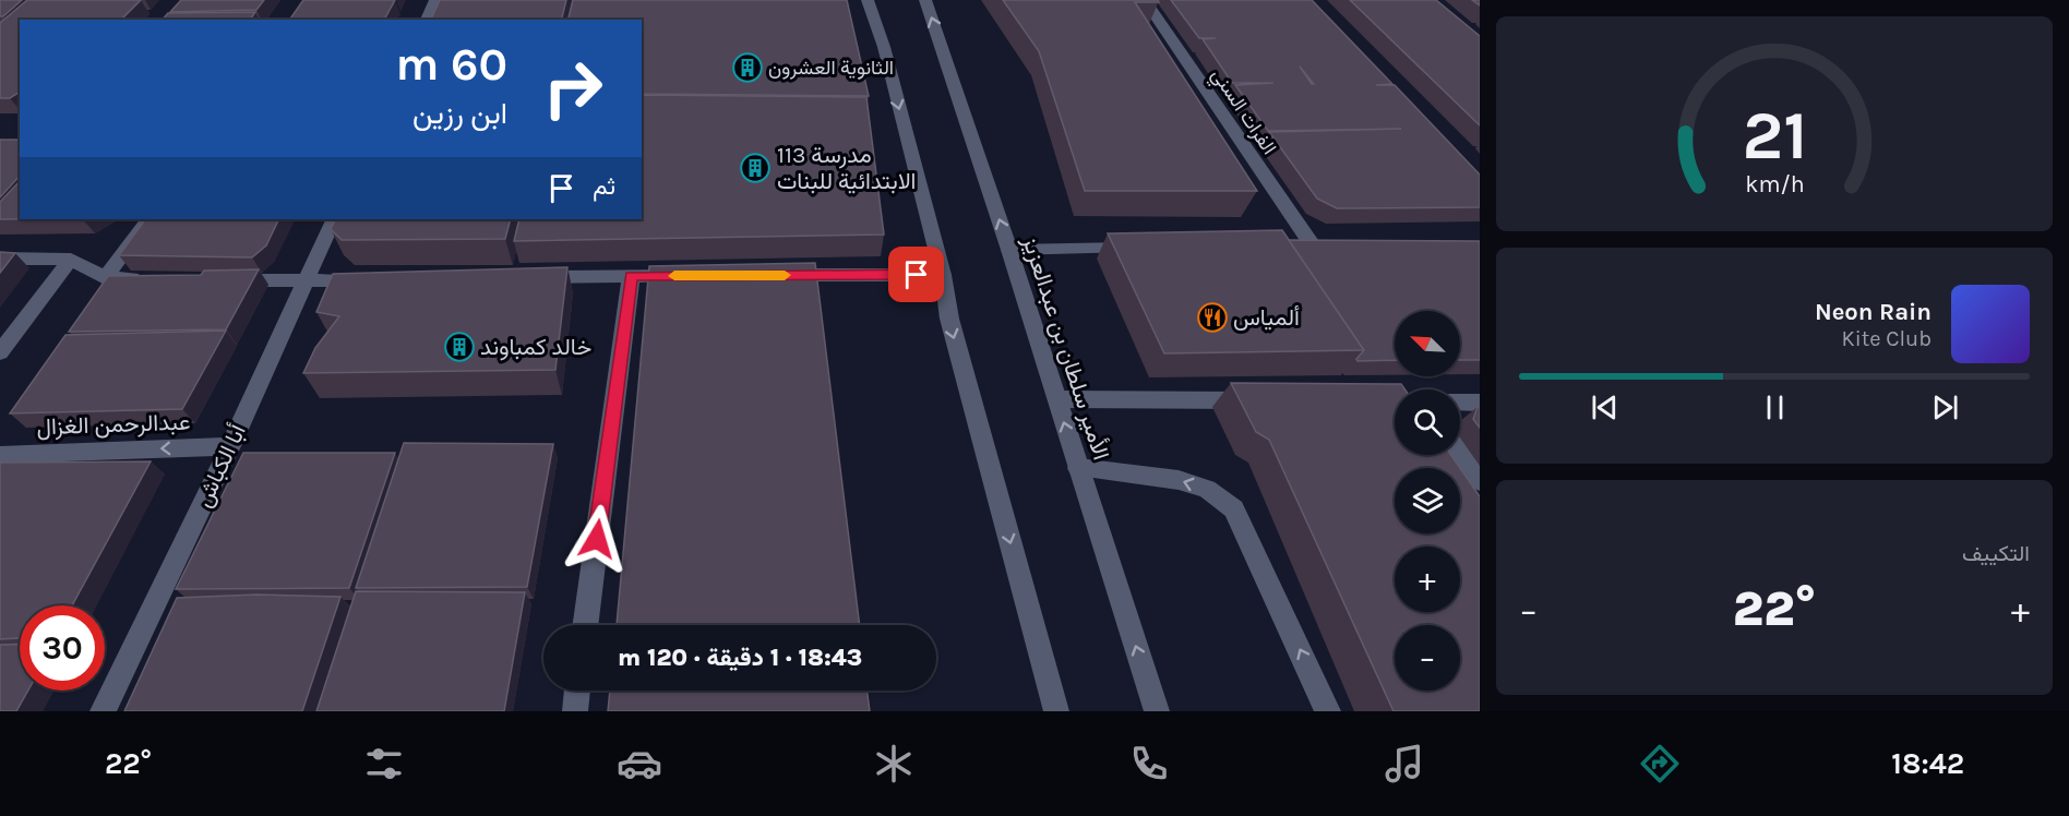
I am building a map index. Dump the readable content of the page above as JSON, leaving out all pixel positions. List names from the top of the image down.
{
  "streets": {
    "street": [
      "الفرات السني",
      "الأمير سلطان بن عبدالعزيز",
      "عبدالرحمن الغزال",
      "أبا الكباش"
    ]
  },
  "crossings": [
    ["عبدالرحمن الغزال", "أبا الكباش"]
  ],
  "one_way": ["عبدالرحمن الغزال"],
  "places": {
    "building": ["الثانوية العشرون", "مدرسة 113 الابتدائية للبنات", "خالد كمباوند"],
    "restaurant": ["ألمياس"]
  },
  "north": "top left",
  "page": {
    "turn": ["60 m", "ابن رزين"],
    "then": "ثم",
    "song": ["Neon Rain", "Kite Club"],
    "map_buttons": ["+", "−"],
    "tile": "التكييف",
    "heat": ["−", "22°", "+"],
    "limit": "30",
    "trip": "18:43 · 1 دقيقة · 120 m",
    "tabs": ["18:42", "22°"],
    "gauge": ["21", "km/h"]
  }
}
